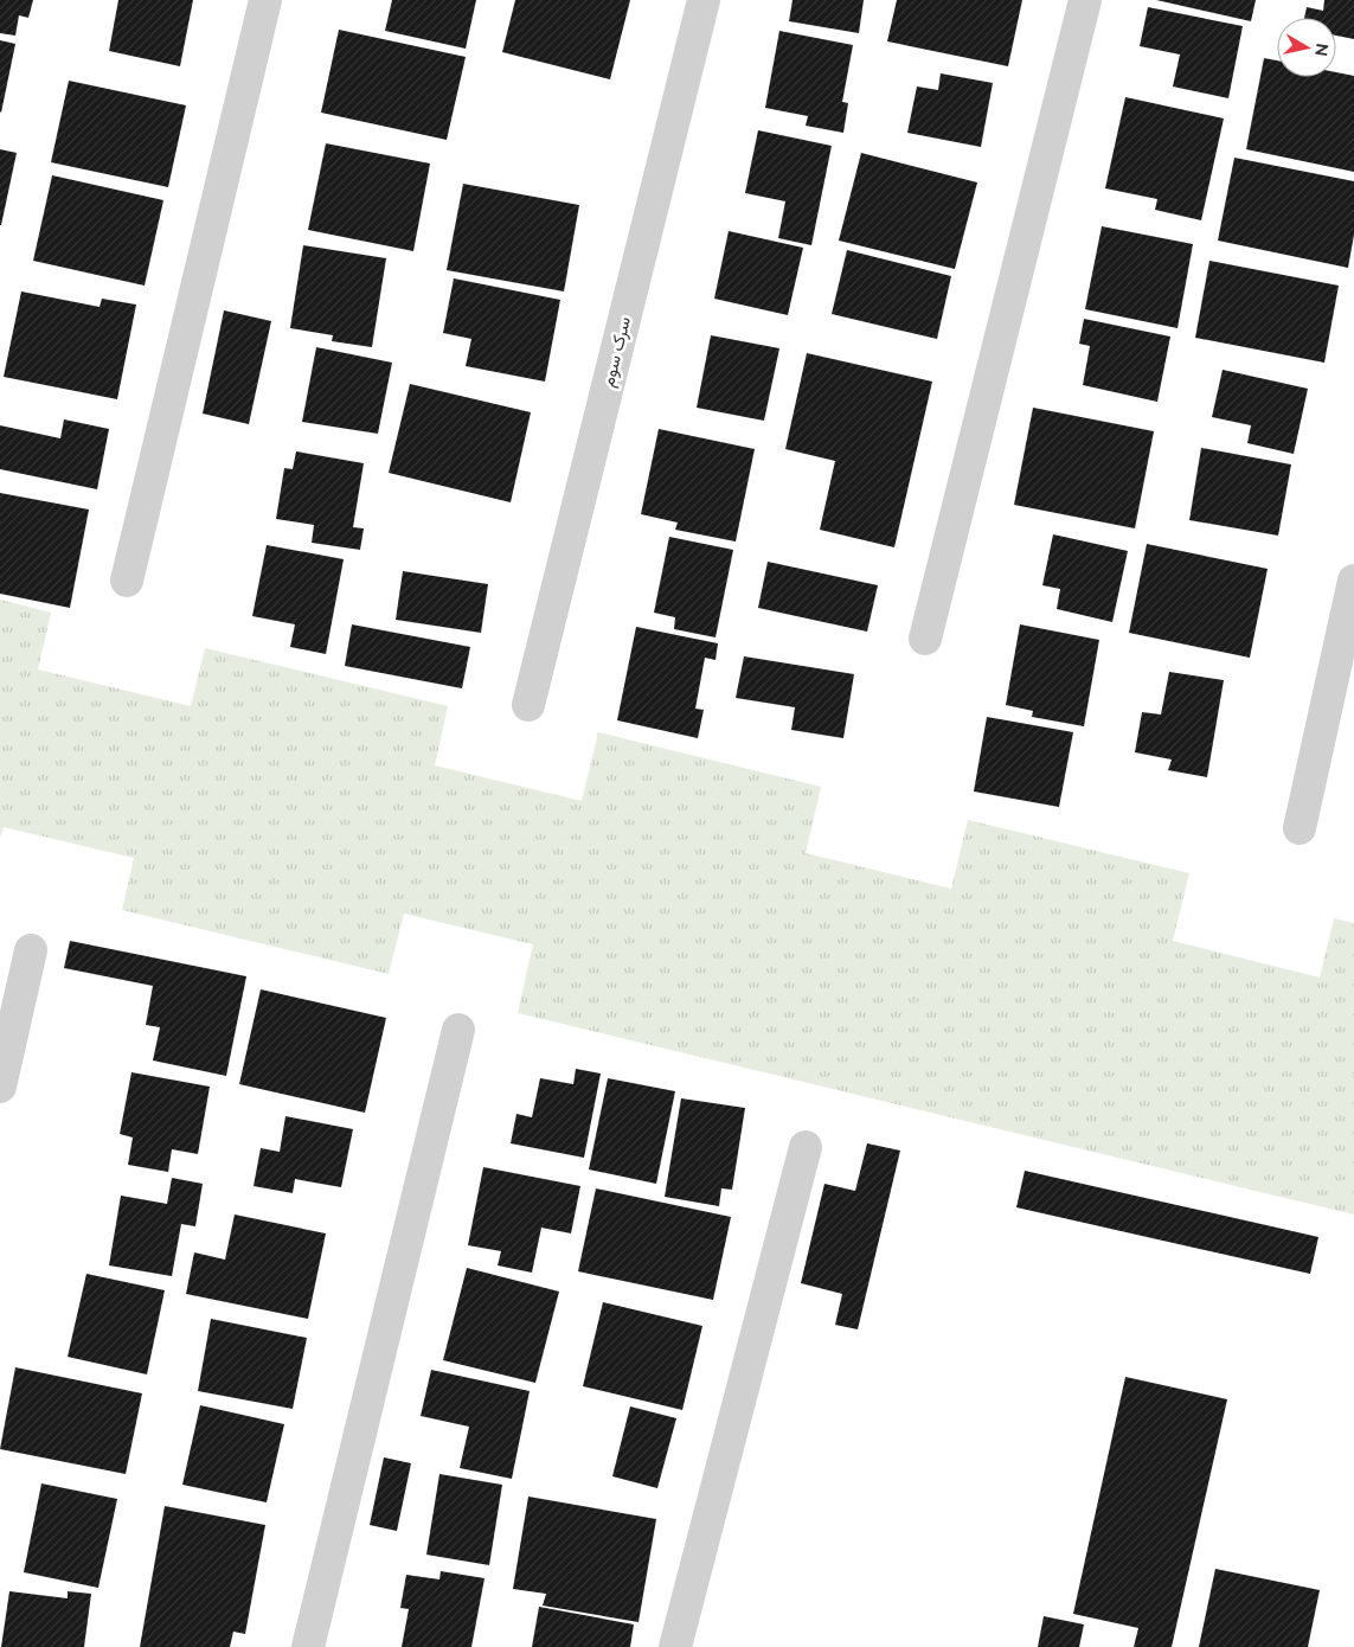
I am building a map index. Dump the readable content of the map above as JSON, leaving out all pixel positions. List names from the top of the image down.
{
  "streets": {
    "street": ["سرک سوم"]
  },
  "north": "right"
}
